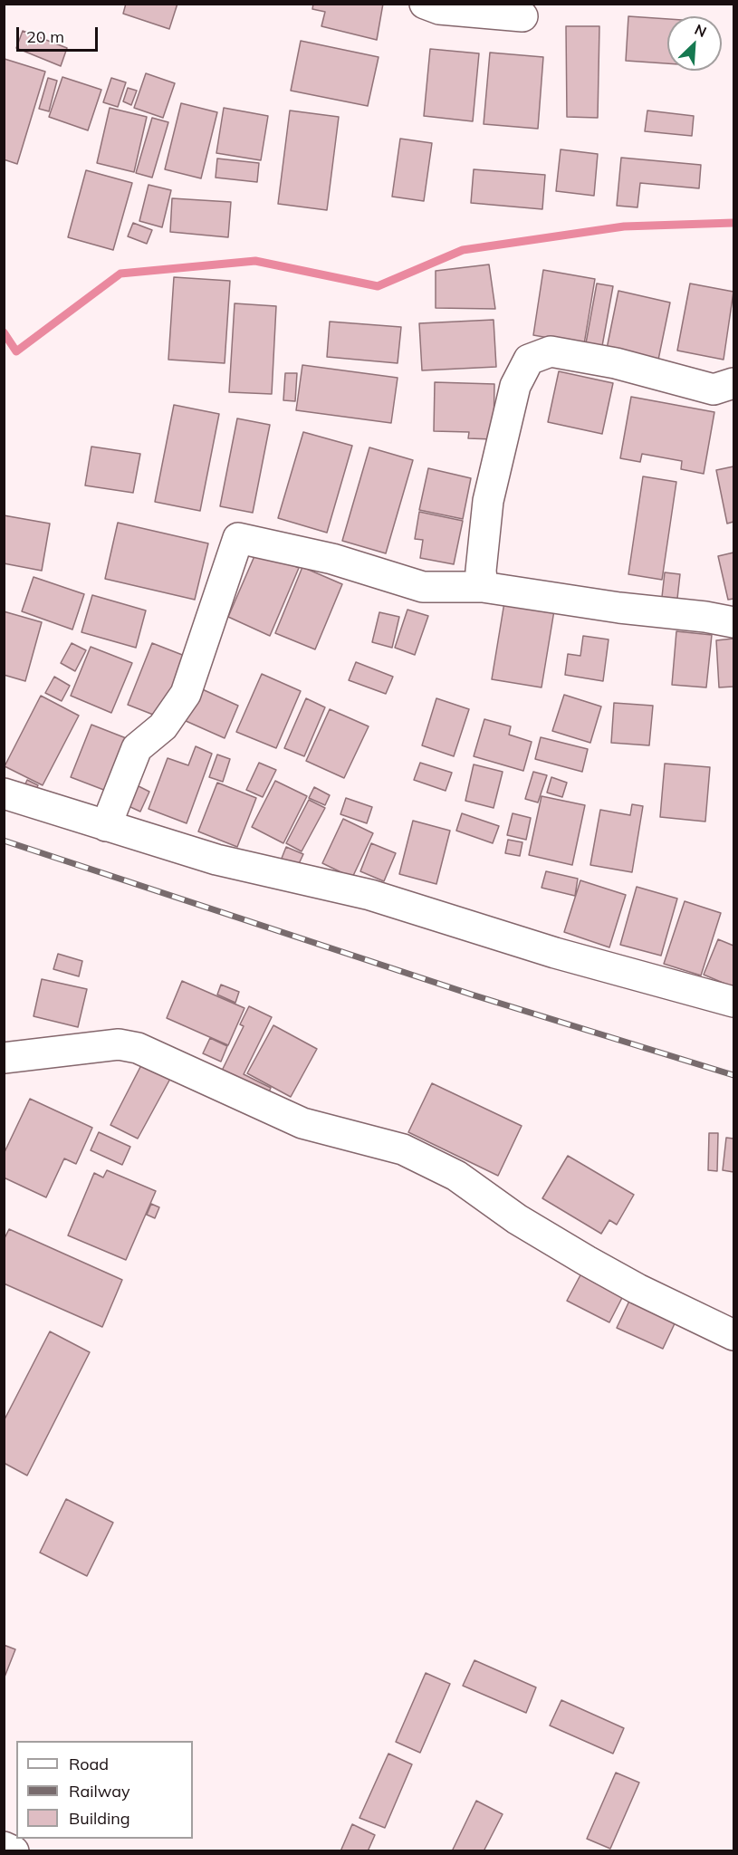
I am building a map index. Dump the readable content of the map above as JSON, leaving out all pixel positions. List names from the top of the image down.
{
  "legend": ["Road", "Railway", "Building"],
  "scale_bar": "20 m",
  "north": "top right"
}
